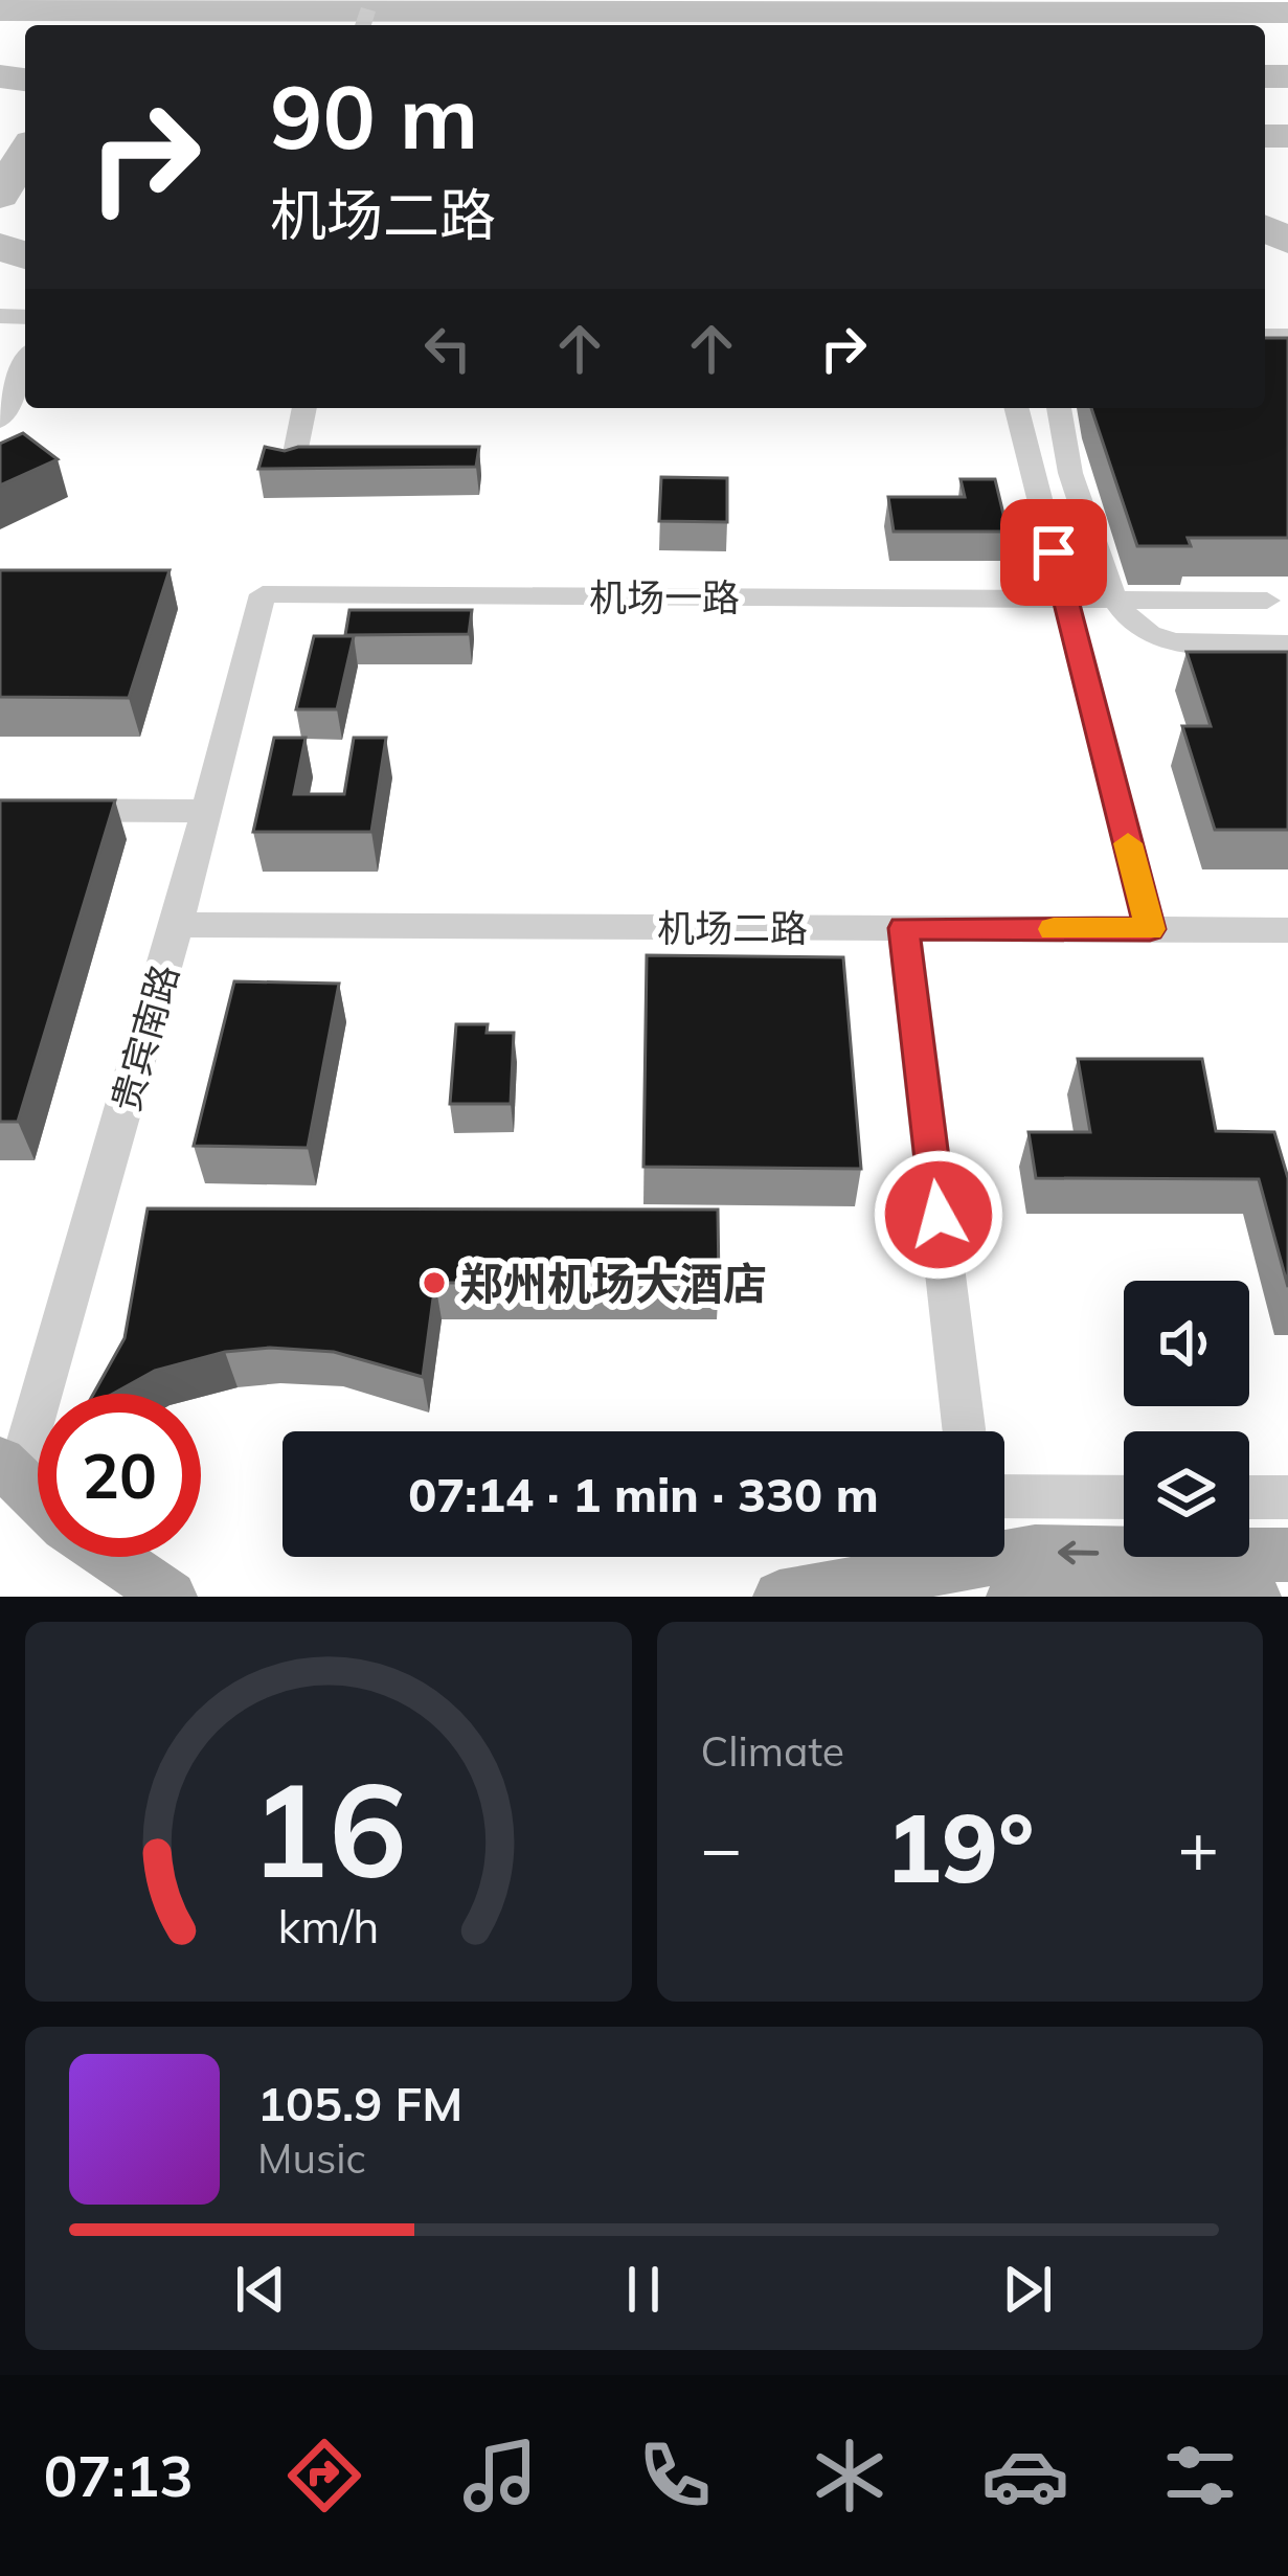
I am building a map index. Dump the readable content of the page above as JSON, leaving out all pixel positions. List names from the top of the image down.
{
  "streets": {
    "street": ["机场一路", "机场二路", "贵宾南路"]
  },
  "crossings": [
    ["机场一路", "贵宾南路"],
    ["机场二路", "贵宾南路"]
  ],
  "places": ["郑州机场大酒店"],
  "page": {
    "turn": ["90 m", "机场二路"],
    "limit": "20",
    "trip": "07:14 · 1 min · 330 m",
    "tile": "Climate",
    "heat": ["−", "19°", "+"],
    "song": ["105.9 FM", "Music"],
    "tabs": "07:13",
    "gauge": ["16", "km/h"]
  }
}
